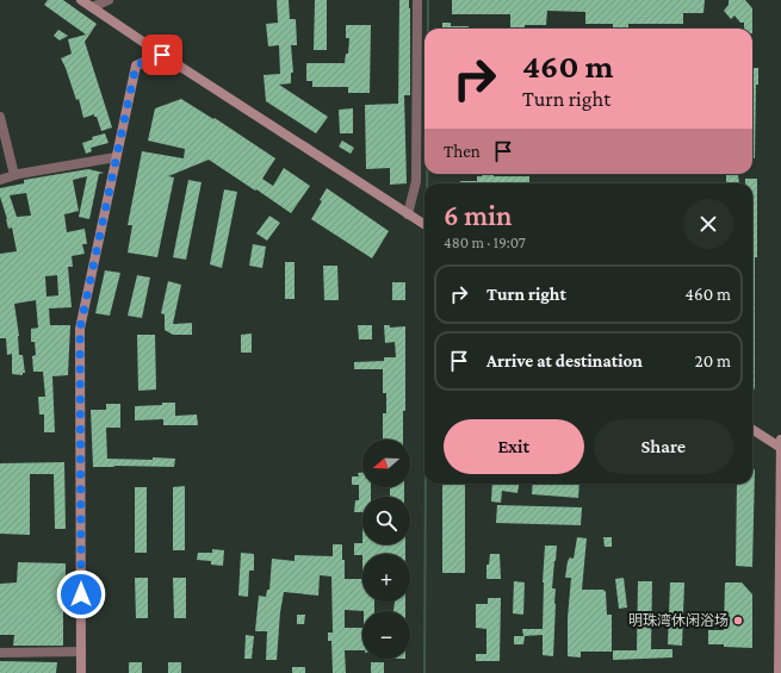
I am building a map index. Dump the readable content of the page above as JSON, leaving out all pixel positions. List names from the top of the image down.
{
  "places": ["明珠湾休闲浴场"],
  "north": "left",
  "page": {
    "turn": ["460 m", "Turn right"],
    "then": "Then",
    "heading": ["6 min", "480 m · 19:07"],
    "list": [
      {
        "name": "Turn right",
        "value": "460 m"
      },
      {
        "name": "Arrive at destination",
        "value": "20 m"
      }
    ],
    "buttons": ["Exit", "Share"],
    "map_buttons": ["+", "−"]
  }
}
